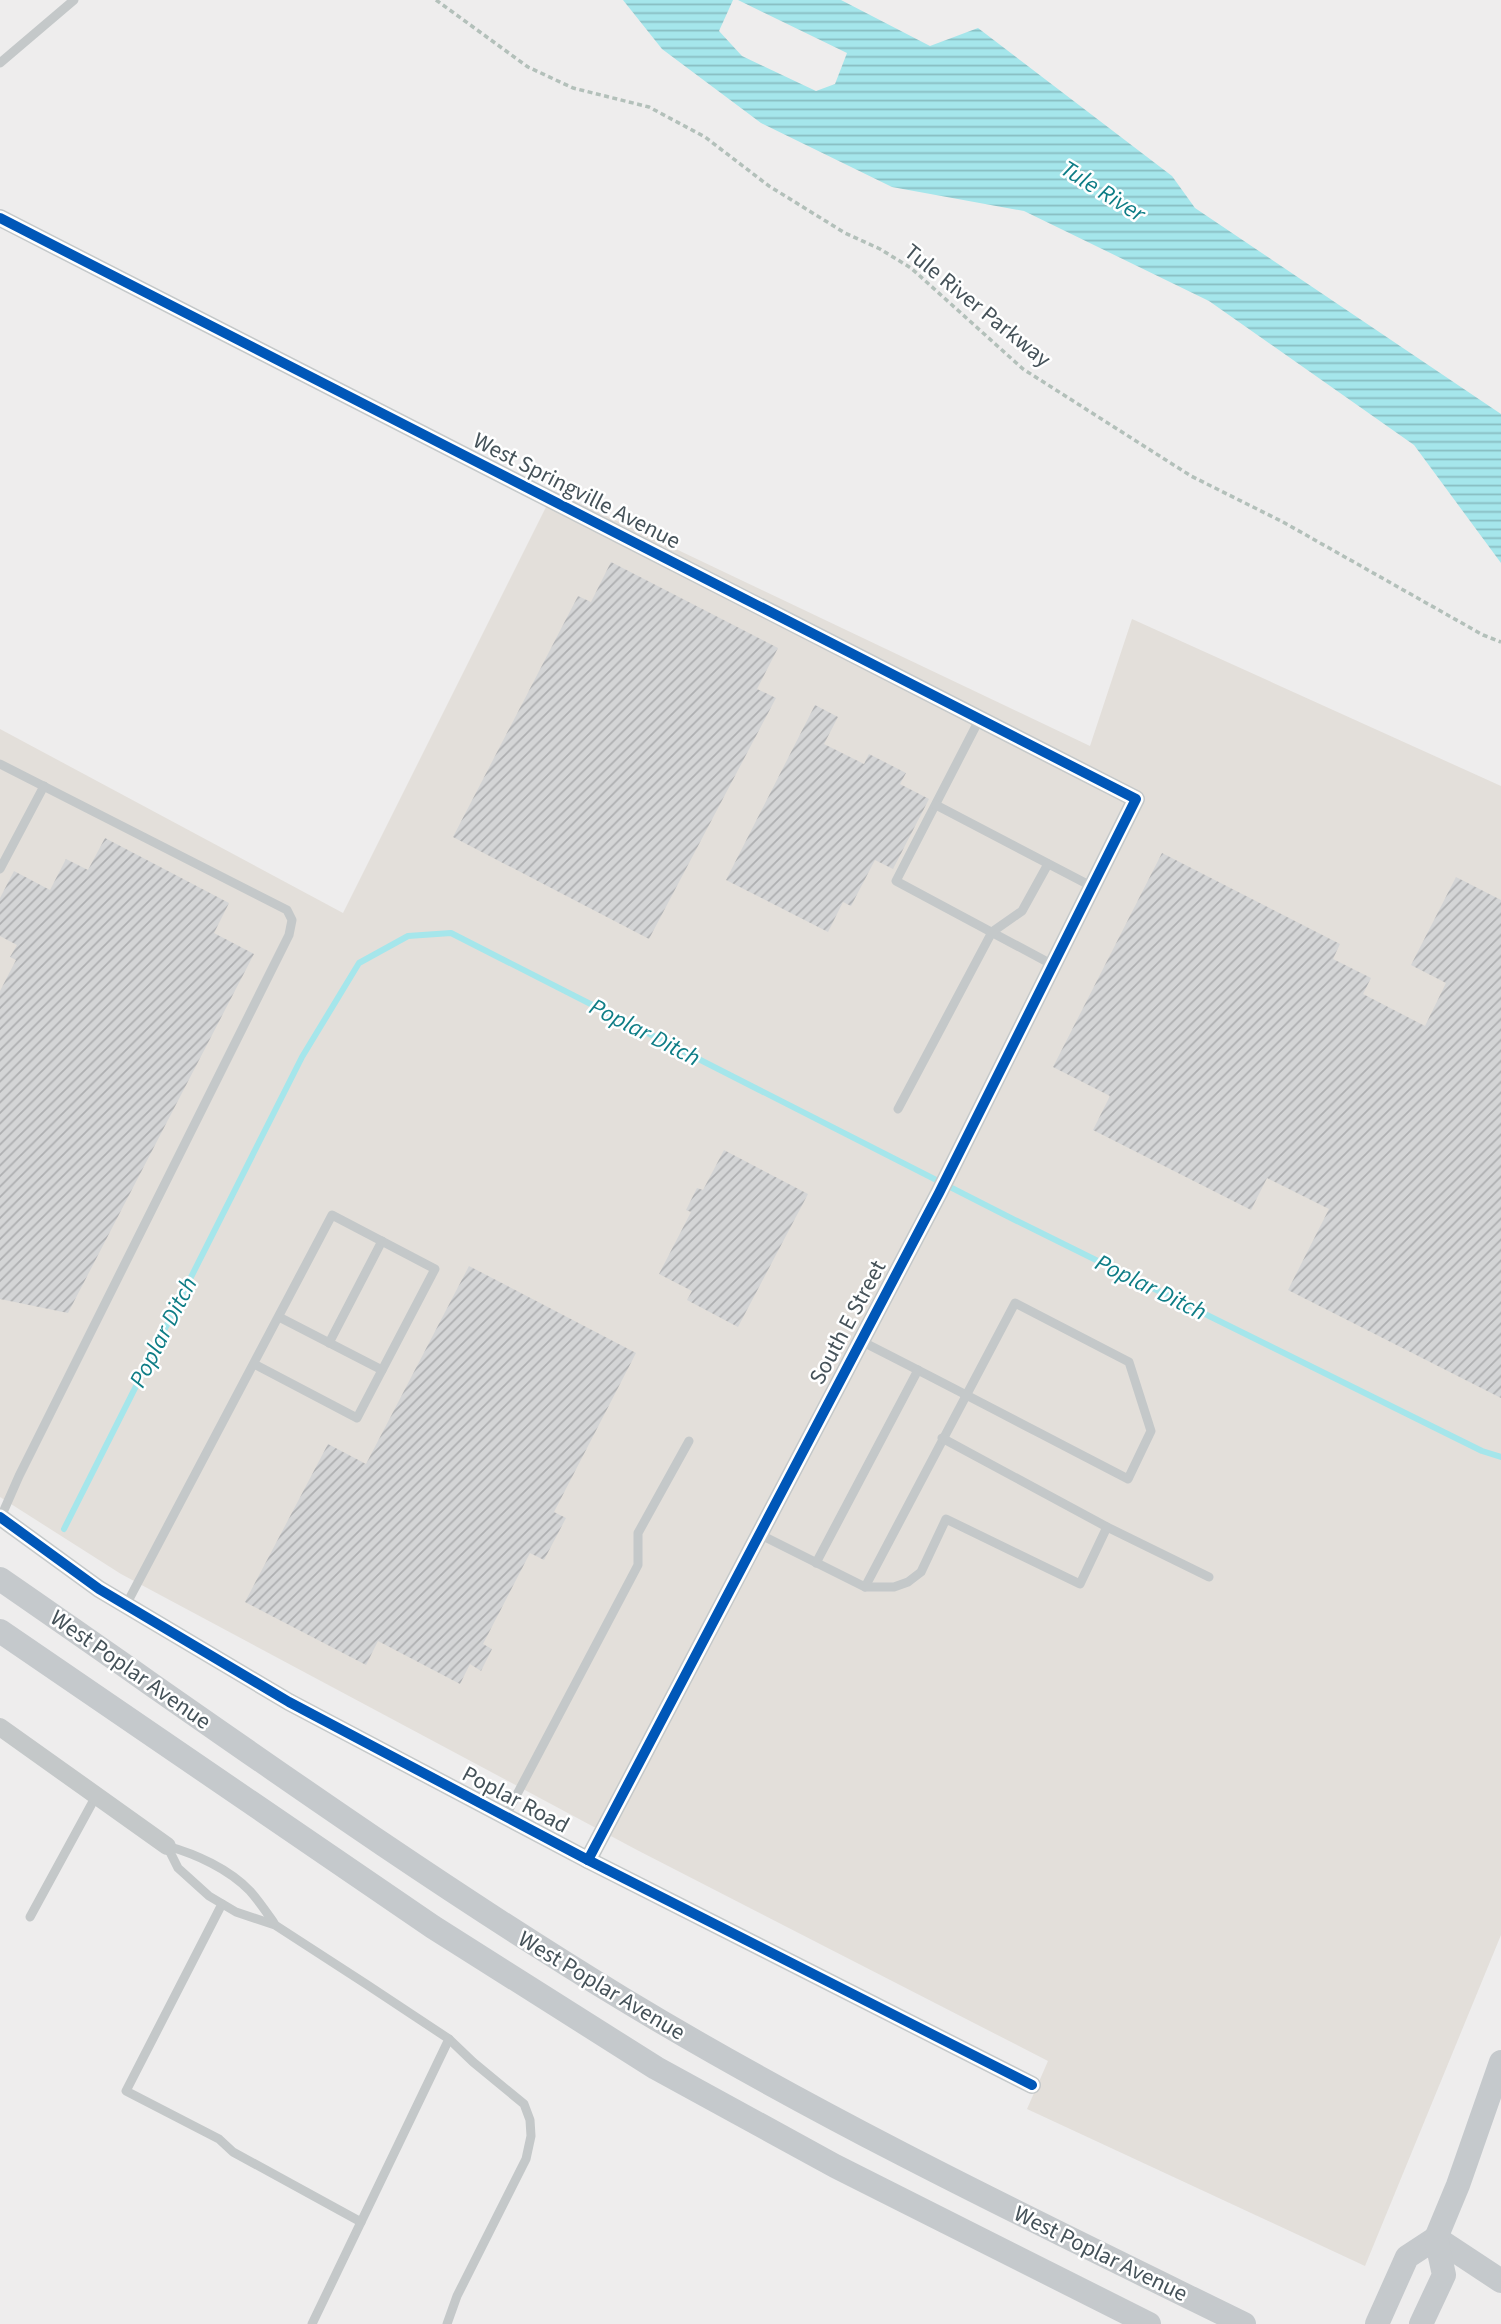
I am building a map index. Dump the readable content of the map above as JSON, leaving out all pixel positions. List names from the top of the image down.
{
  "streets": {
    "main road": ["West Poplar Avenue"],
    "street": ["West Springville Avenue", "South E Street", "Poplar Road"],
    "path": ["Tule River Parkway"]
  },
  "crossings": [
    ["West Springville Avenue", "South E Street"],
    ["South E Street", "Poplar Road"]
  ],
  "water": ["Tule River", "Poplar Ditch"]
}
